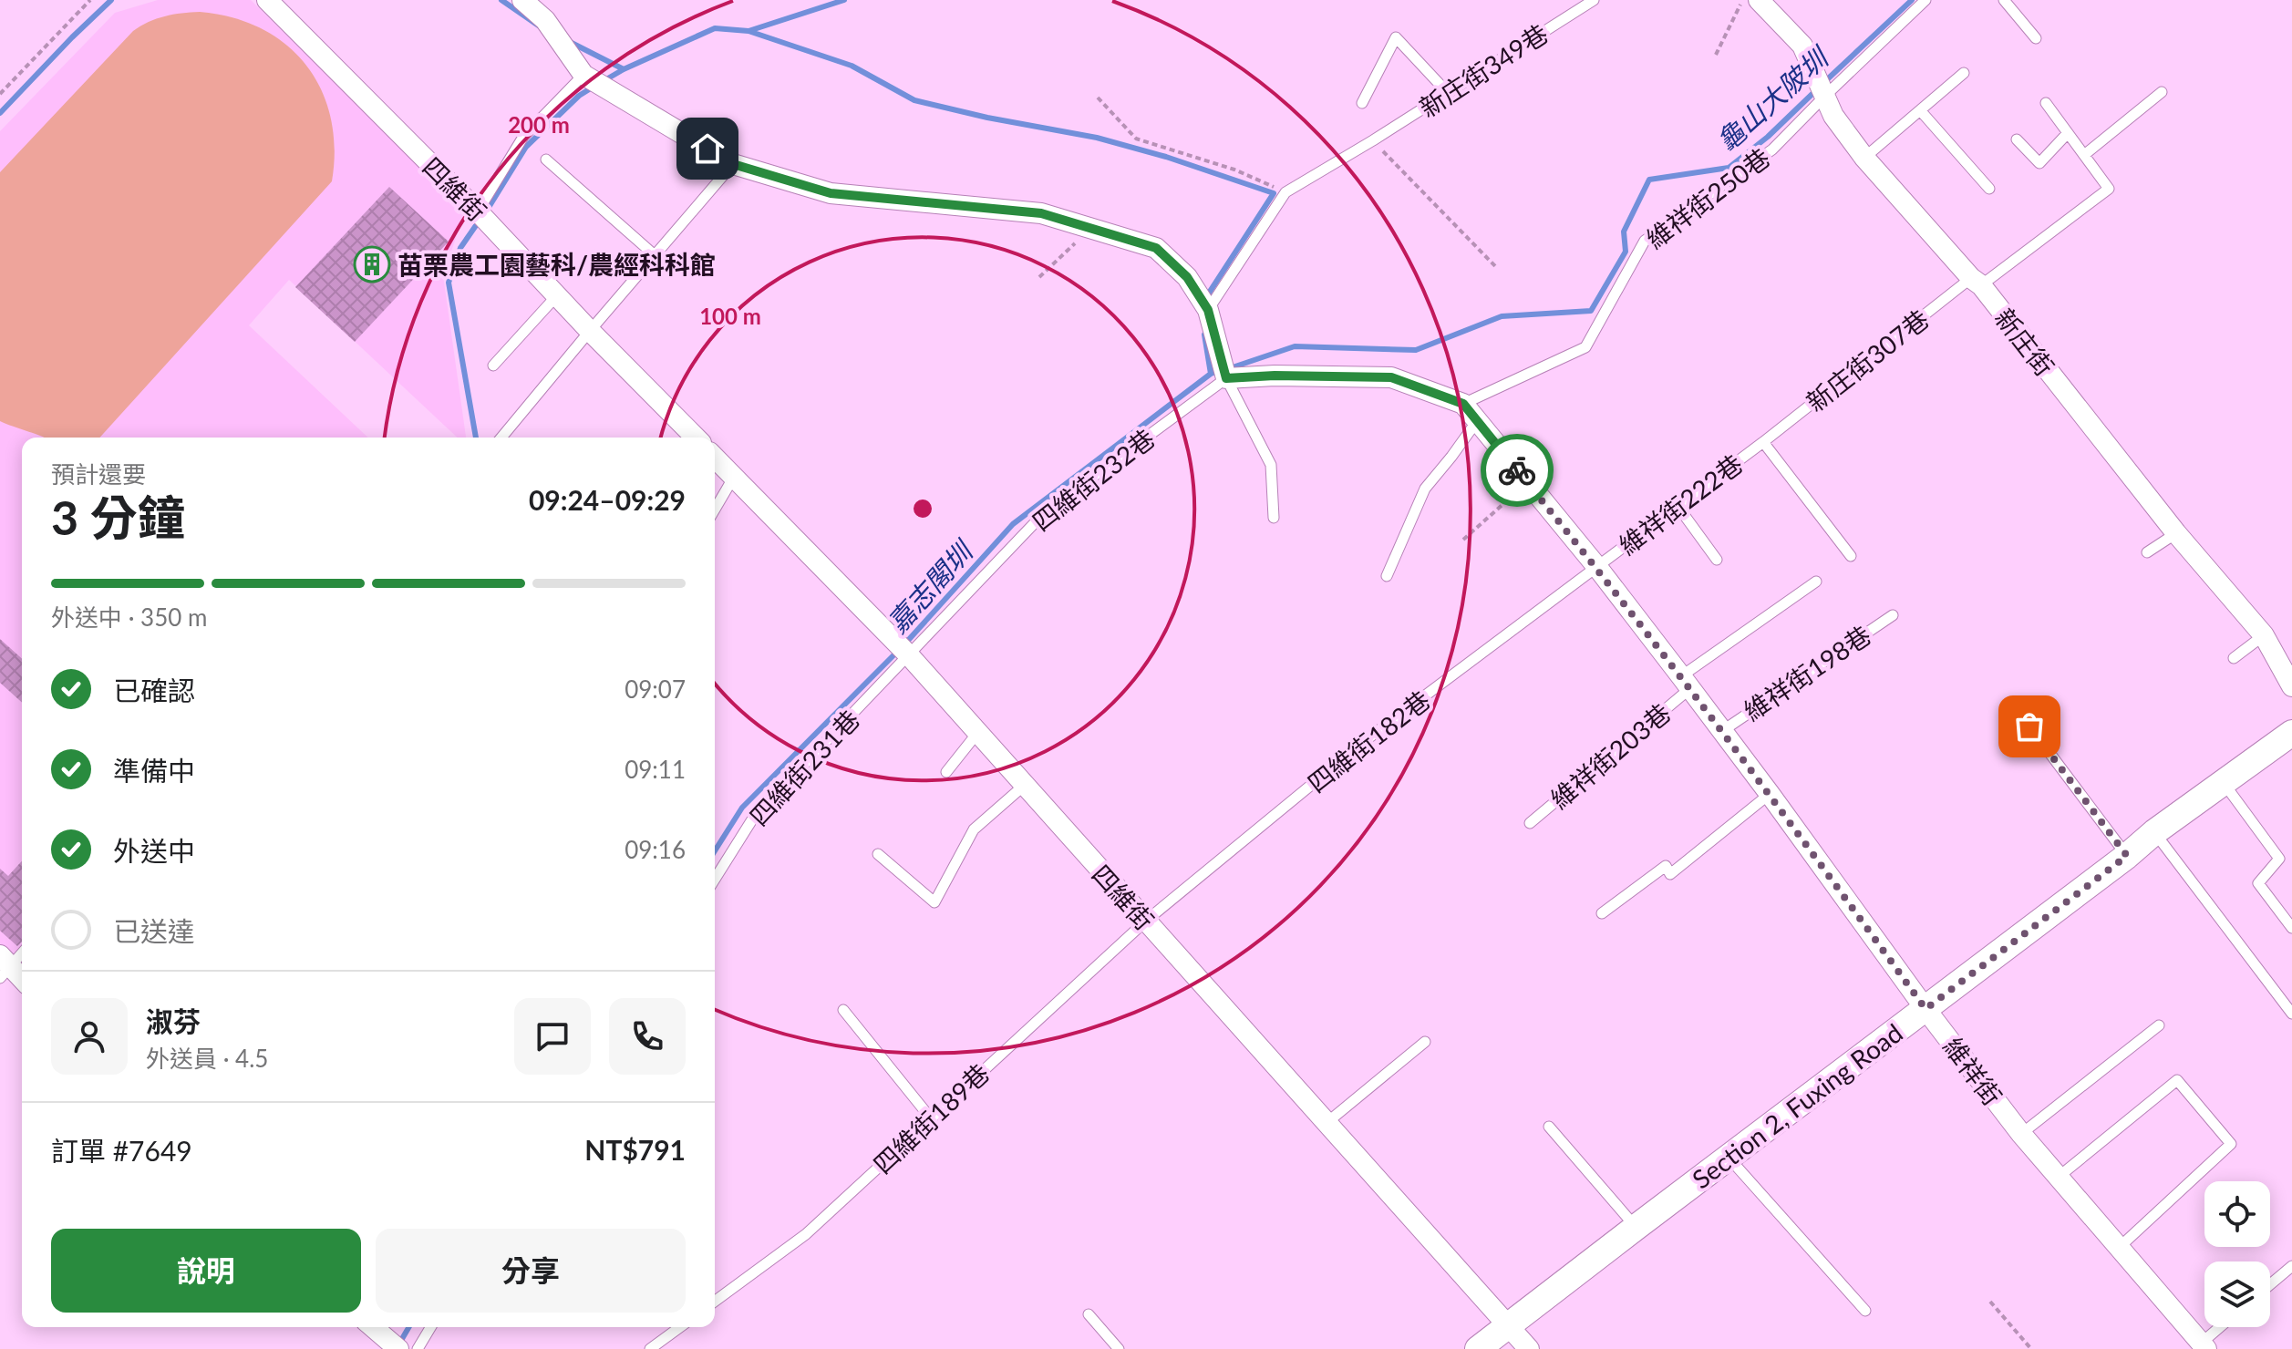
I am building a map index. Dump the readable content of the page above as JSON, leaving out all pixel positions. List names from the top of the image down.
{
  "streets": {
    "street": [
      "四維街",
      "新庄街",
      "維祥街",
      "Section 2, Fuxing Road"
    ],
    "lane": [
      "新庄街349巷",
      "維祥街250巷",
      "新庄街307巷",
      "四維街232巷",
      "維祥街222巷",
      "維祥街198巷",
      "四維街182巷",
      "維祥街203巷",
      "四維街231巷",
      "四維街189巷"
    ]
  },
  "crossings": [
    ["四維街", "四維街232巷"],
    ["四維街", "四維街182巷"],
    ["四維街", "四維街231巷"],
    ["四維街", "Section 2, Fuxing Road"],
    ["四維街", "四維街189巷"],
    ["維祥街250巷", "新庄街"],
    ["維祥街250巷", "維祥街"],
    ["新庄街", "新庄街307巷"],
    ["新庄街307巷", "維祥街222巷"],
    ["四維街232巷", "四維街231巷"],
    ["維祥街222巷", "四維街182巷"],
    ["維祥街222巷", "維祥街"],
    ["維祥街198巷", "維祥街"],
    ["四維街182巷", "維祥街"],
    ["四維街182巷", "四維街189巷"],
    ["維祥街203巷", "維祥街"],
    ["維祥街", "Section 2, Fuxing Road"]
  ],
  "water": ["龜山大陂圳", "嘉志閣圳"],
  "places": {
    "building": ["苗栗農工園藝科/農經科科館"]
  },
  "page": {
    "heading": ["3 分鐘", "預計還要", "09:24–09:29"],
    "panel": [
      "淑芬",
      "外送員 · 4.5",
      "訂單 #7649",
      "NT$791"
    ],
    "bar": "外送中 · 350 m",
    "list": [
      ["已確認", "09:07"],
      ["準備中", "09:11"],
      ["外送中", "09:16"],
      "已送達"
    ],
    "buttons": ["說明", "分享"]
  },
  "rings": ["200 m", "100 m"]
}
